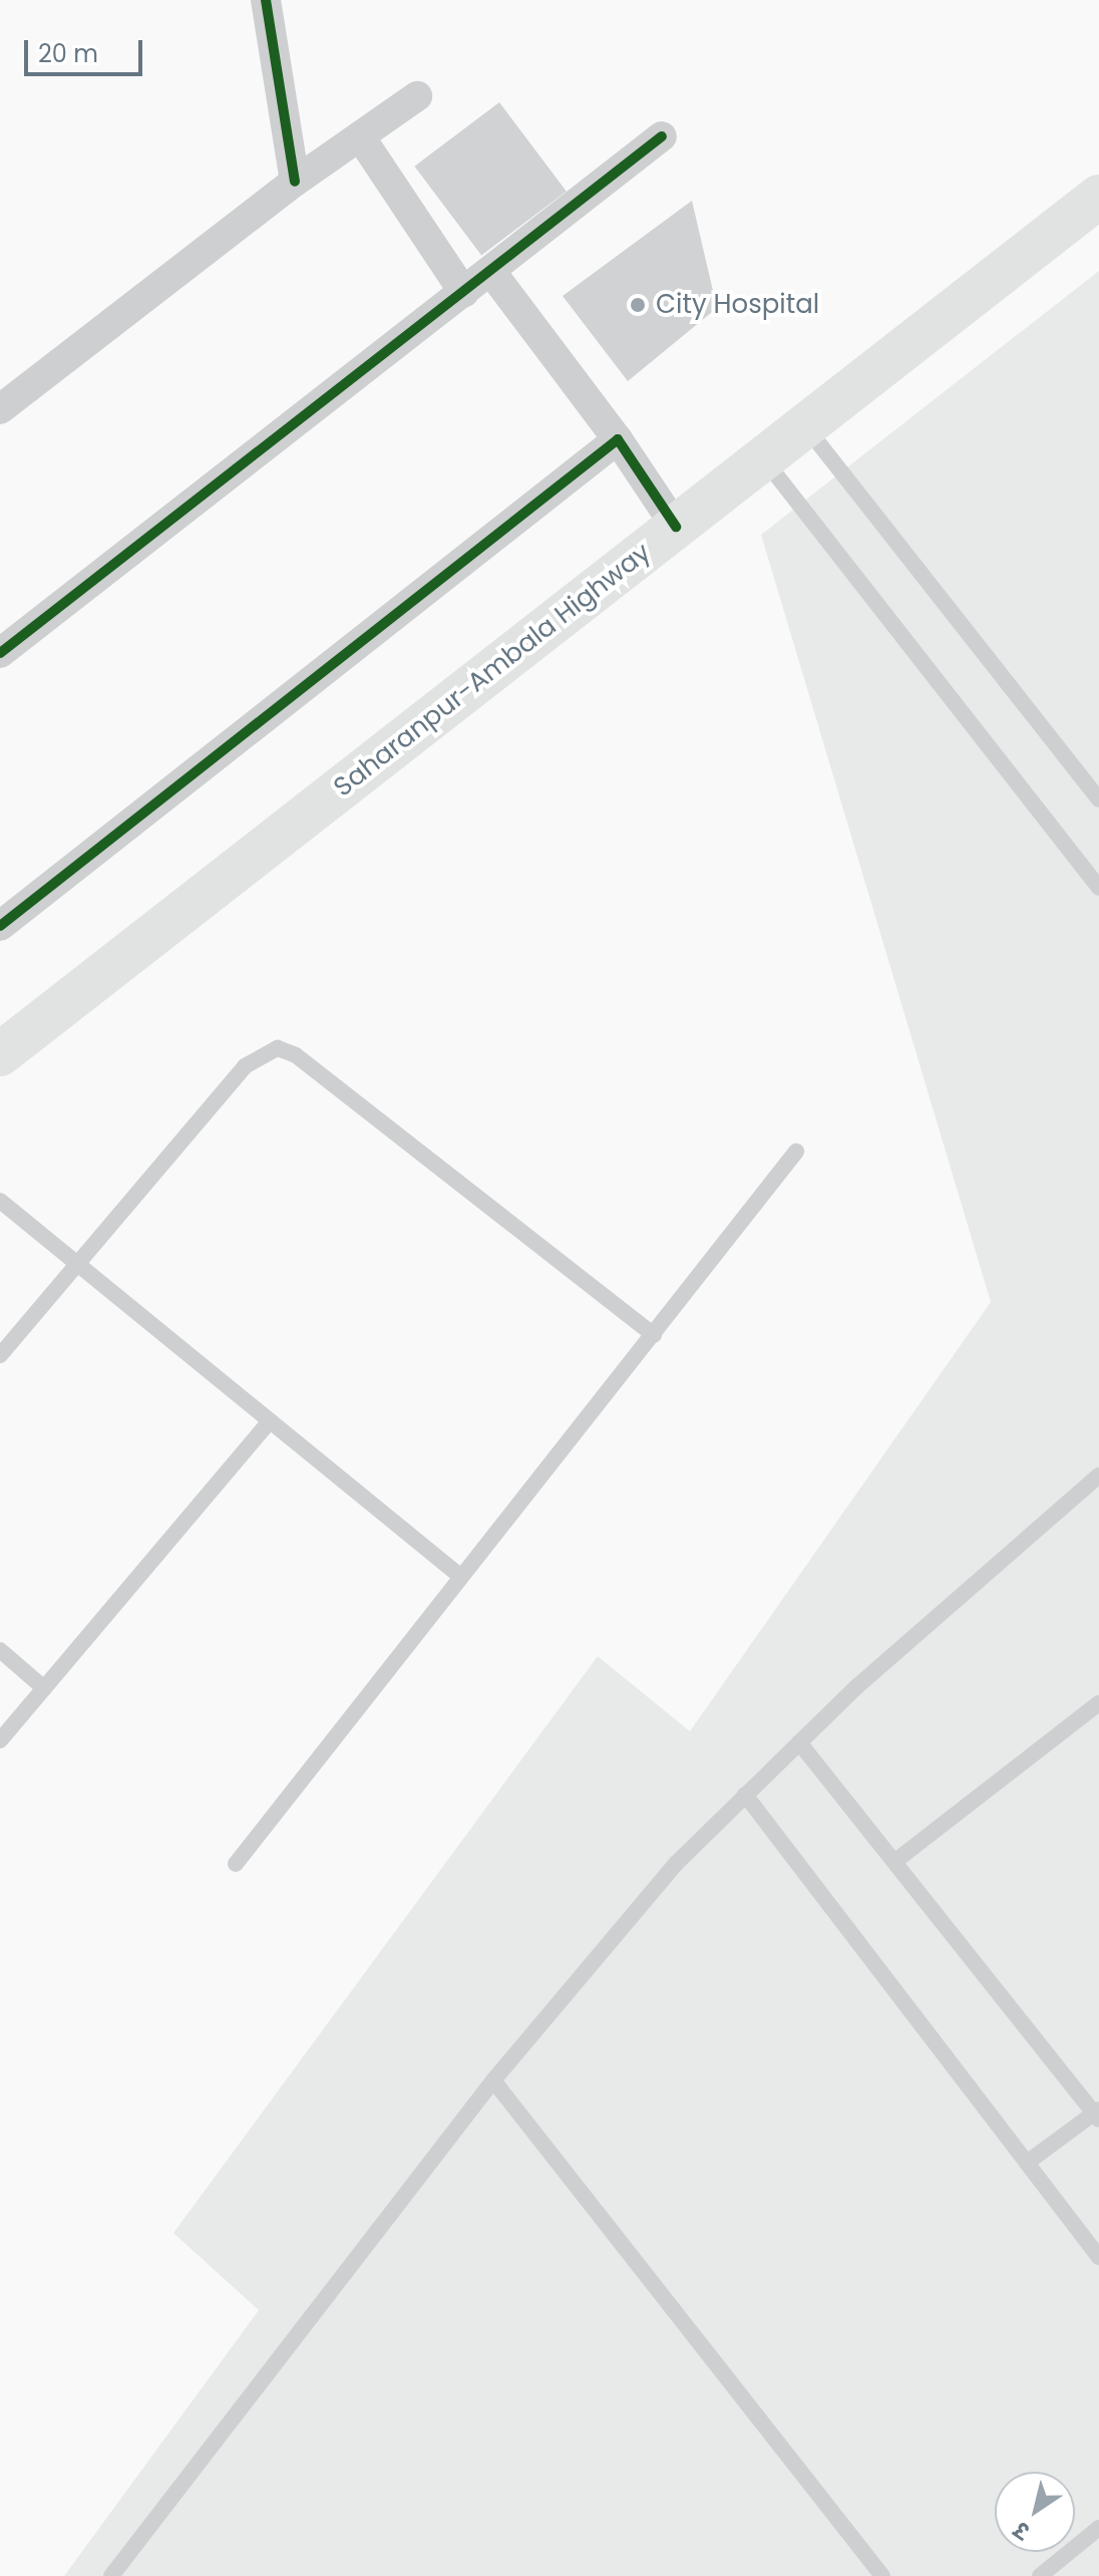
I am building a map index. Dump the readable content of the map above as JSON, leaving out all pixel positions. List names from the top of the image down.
{
  "streets": {
    "main road": ["Saharanpur-Ambala Highway"]
  },
  "places": ["City Hospital"],
  "scale_bar": "20 m",
  "north": "bottom left"
}
